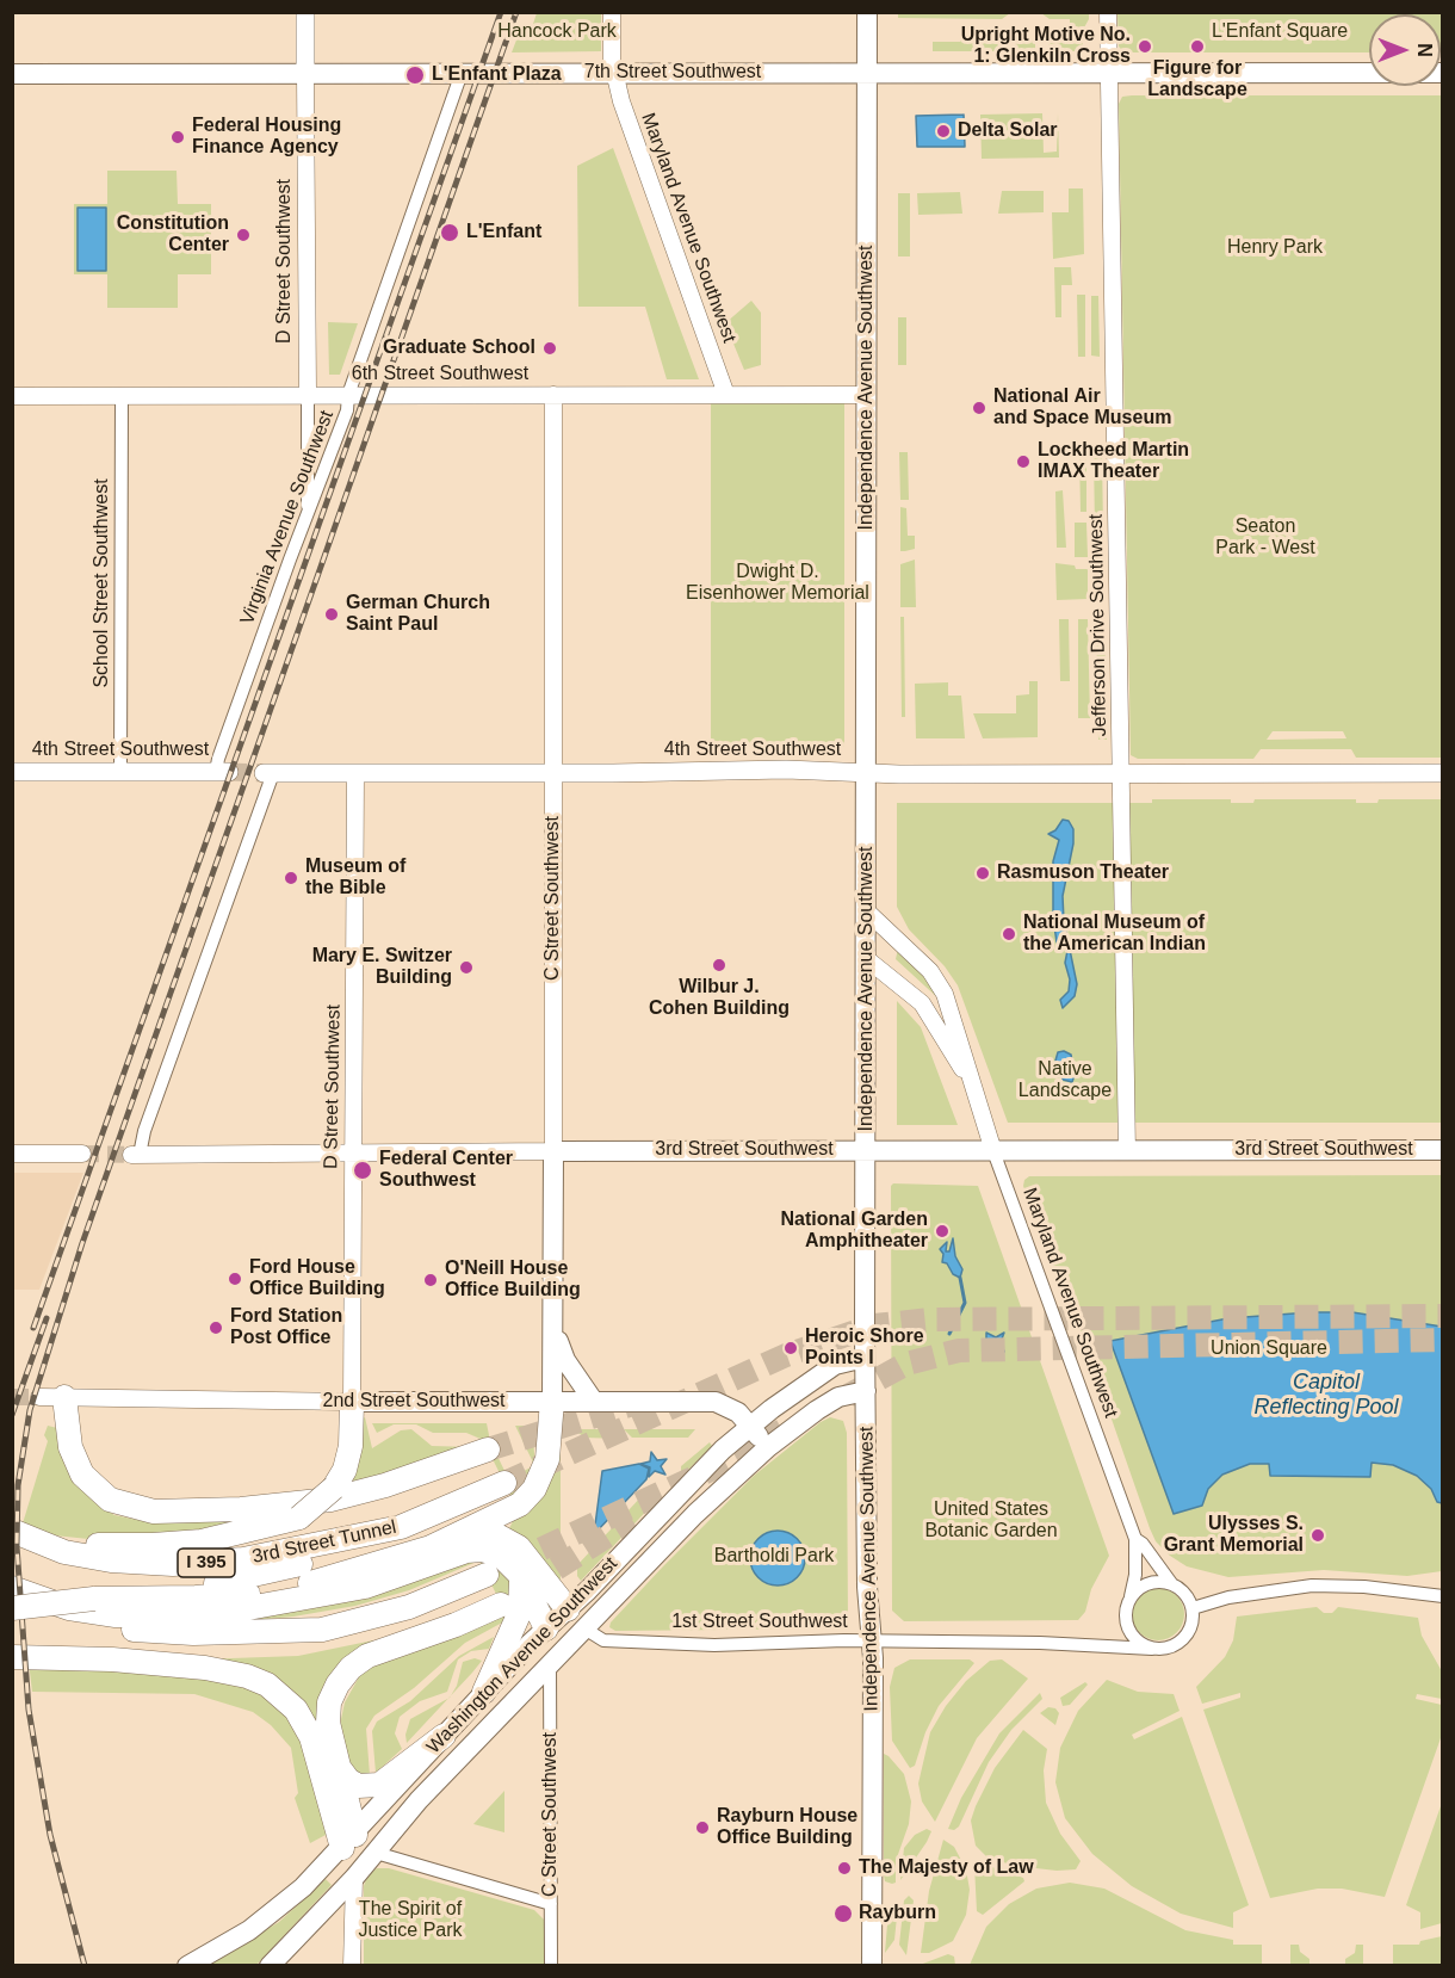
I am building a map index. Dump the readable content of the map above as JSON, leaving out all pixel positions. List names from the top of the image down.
{
  "streets": {
    "highway": ["3rd Street Tunnel", "I 395"],
    "main road": [
      "7th Street Southwest",
      "D Street Southwest",
      "Independence Avenue Southwest",
      "4th Street Southwest",
      "C Street Southwest",
      "3rd Street Southwest",
      "2nd Street Southwest",
      "Washington Avenue Southwest"
    ],
    "street": [
      "Maryland Avenue Southwest",
      "6th Street Southwest",
      "Virginia Avenue Southwest",
      "School Street Southwest",
      "Jefferson Drive Southwest",
      "1st Street Southwest"
    ]
  },
  "crossings": [
    ["7th Street Southwest", "Maryland Avenue Southwest"],
    ["7th Street Southwest", "D Street Southwest"],
    ["7th Street Southwest", "Independence Avenue Southwest"],
    ["7th Street Southwest", "Virginia Avenue Southwest"],
    ["7th Street Southwest", "Jefferson Drive Southwest"],
    ["Maryland Avenue Southwest", "6th Street Southwest"],
    ["Maryland Avenue Southwest", "Independence Avenue Southwest"],
    ["Maryland Avenue Southwest", "3rd Street Southwest"],
    ["Maryland Avenue Southwest", "1st Street Southwest"],
    ["D Street Southwest", "6th Street Southwest"],
    ["D Street Southwest", "Virginia Avenue Southwest"],
    ["D Street Southwest", "4th Street Southwest"],
    ["D Street Southwest", "3rd Street Southwest"],
    ["D Street Southwest", "2nd Street Southwest"],
    ["6th Street Southwest", "Independence Avenue Southwest"],
    ["6th Street Southwest", "Virginia Avenue Southwest"],
    ["6th Street Southwest", "School Street Southwest"],
    ["6th Street Southwest", "C Street Southwest"],
    ["Independence Avenue Southwest", "4th Street Southwest"],
    ["Independence Avenue Southwest", "3rd Street Southwest"],
    ["Independence Avenue Southwest", "1st Street Southwest"],
    ["Independence Avenue Southwest", "Washington Avenue Southwest"],
    ["Virginia Avenue Southwest", "4th Street Southwest"],
    ["School Street Southwest", "4th Street Southwest"],
    ["Jefferson Drive Southwest", "4th Street Southwest"],
    ["Jefferson Drive Southwest", "3rd Street Southwest"],
    ["4th Street Southwest", "C Street Southwest"],
    ["C Street Southwest", "3rd Street Southwest"],
    ["C Street Southwest", "2nd Street Southwest"],
    ["C Street Southwest", "Washington Avenue Southwest"],
    ["2nd Street Southwest", "Washington Avenue Southwest"],
    ["1st Street Southwest", "Washington Avenue Southwest"]
  ],
  "water": ["Capitol Reflecting Pool"],
  "parks": [
    "Hancock Park",
    "L'Enfant Square",
    "Henry Park",
    "Seaton Park - West",
    "Dwight D. Eisenhower Memorial",
    "Native Landscape",
    "Union Square",
    "United States Botanic Garden",
    "Bartholdi Park",
    "The Spirit of Justice Park"
  ],
  "places": [
    "Upright Motive No. 1: Glenkiln Cross",
    "Figure for Landscape",
    "L'Enfant Plaza",
    "Delta Solar",
    "Federal Housing Finance Agency",
    "L'Enfant",
    "Constitution Center",
    "Graduate School",
    "National Air and Space Museum",
    "Lockheed Martin IMAX Theater",
    "German Church Saint Paul",
    "Rasmuson Theater",
    "Museum of the Bible",
    "National Museum of the American Indian",
    "Wilbur J. Cohen Building",
    "Mary E. Switzer Building",
    "Federal Center Southwest",
    "National Garden Amphitheater",
    "Ford House Office Building",
    "O'Neill House Office Building",
    "Ford Station Post Office",
    "Heroic Shore Points I",
    "Ulysses S. Grant Memorial",
    "Rayburn House Office Building",
    "The Majesty of Law",
    "Rayburn"
  ],
  "north": "right"
}
